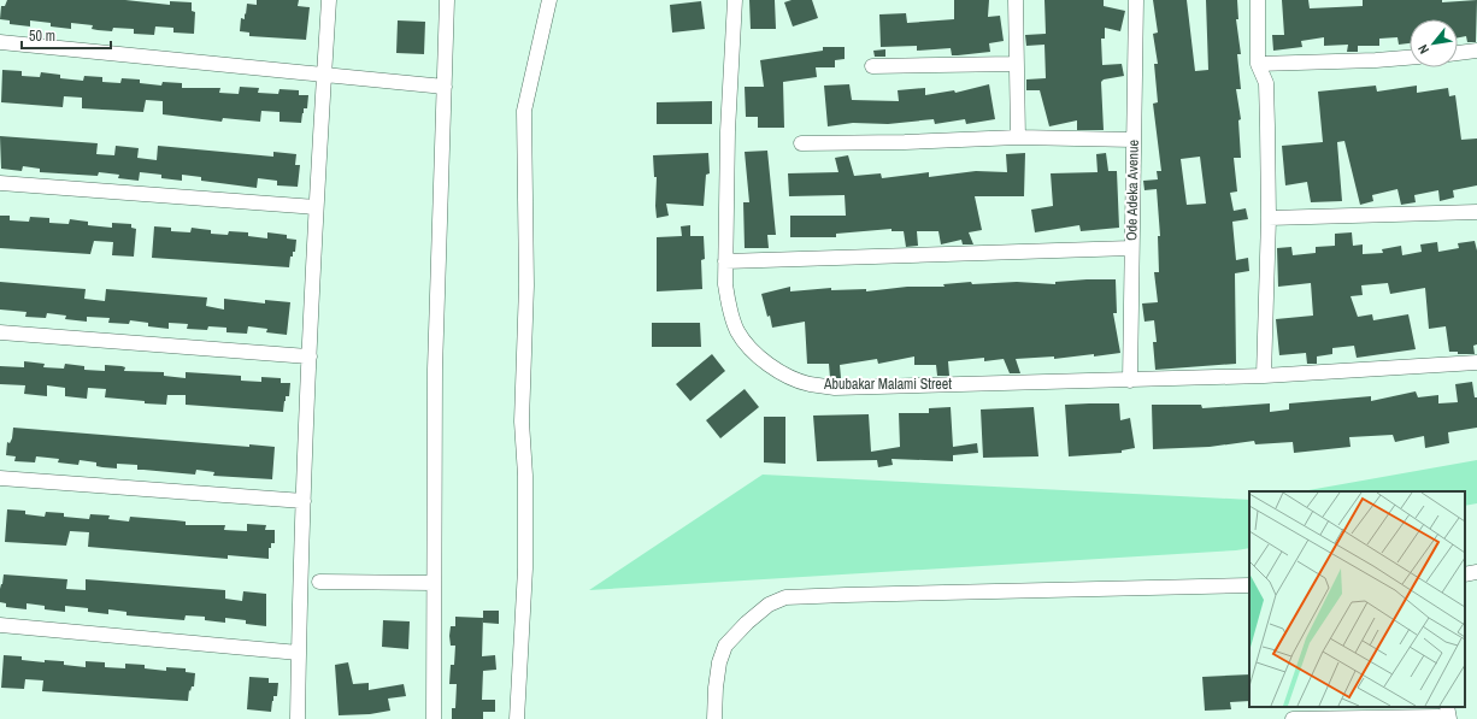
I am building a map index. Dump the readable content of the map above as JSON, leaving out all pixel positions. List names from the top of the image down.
{
  "streets": {
    "street": ["Ode Adeka Avenue", "Abubakar Malami Street"]
  },
  "crossings": [
    ["Ode Adeka Avenue", "Abubakar Malami Street"]
  ],
  "scale_bar": "50 m",
  "north": "bottom left"
}
